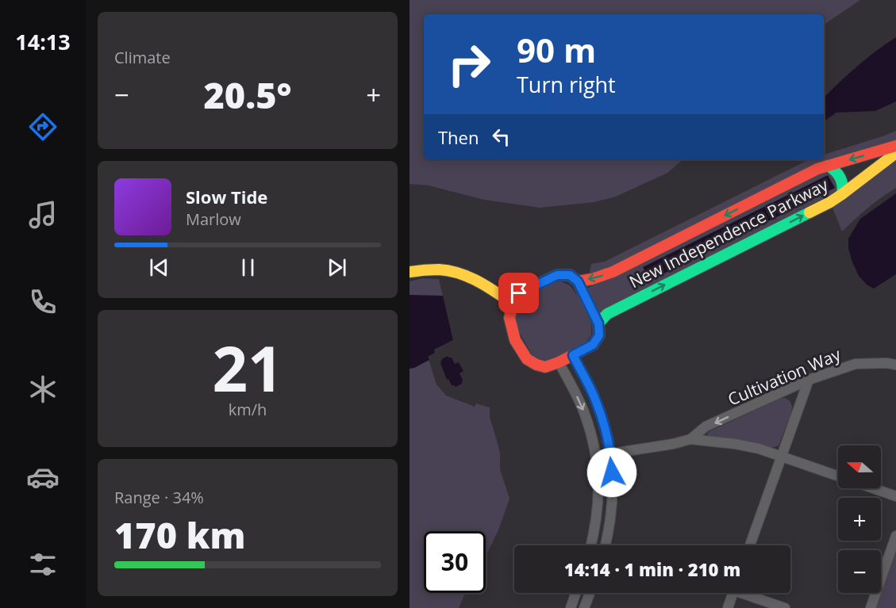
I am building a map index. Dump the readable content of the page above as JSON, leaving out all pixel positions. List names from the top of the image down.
{
  "streets": {
    "street": ["New Independence Parkway", "Cultivation Way"]
  },
  "north": "left",
  "page": {
    "tabs": "14:13",
    "tile": [
      "Climate",
      ["21", "km/h"],
      ["Range · 34%", "170 km"]
    ],
    "turn": ["90 m", "Turn right"],
    "heat": ["−", "20.5°", "+"],
    "then": "Then",
    "song": ["Slow Tide", "Marlow"],
    "map_buttons": ["+", "−"],
    "limit": "30",
    "trip": "14:14 · 1 min · 210 m"
  }
}
